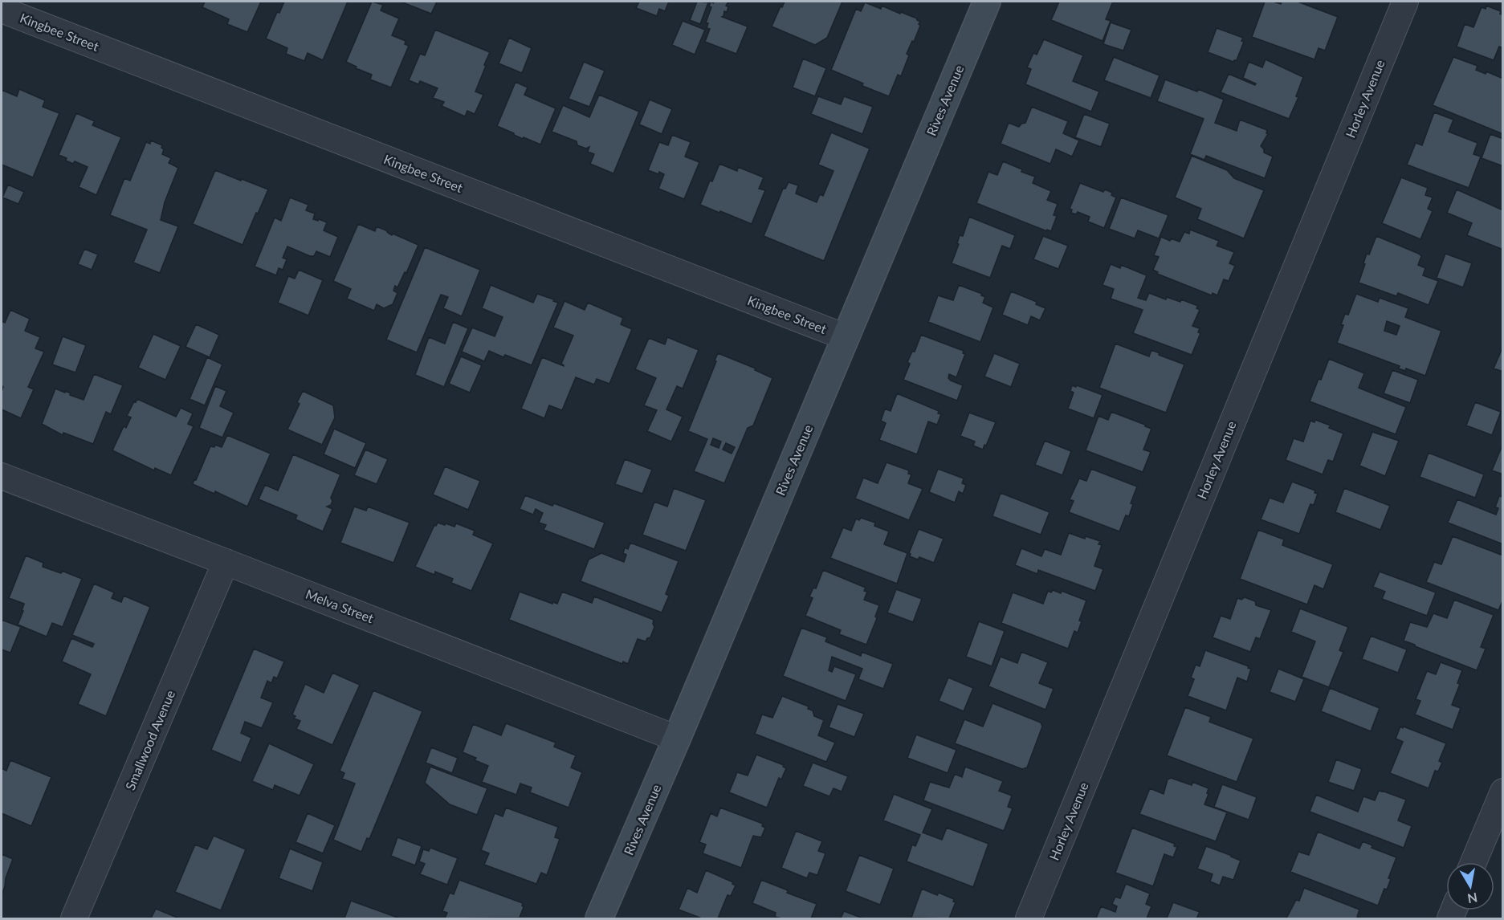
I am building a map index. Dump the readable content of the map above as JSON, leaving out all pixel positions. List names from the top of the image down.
{
  "streets": {
    "street": [
      "Kingbee Street",
      "Horley Avenue",
      "Rives Avenue",
      "Melva Street",
      "Smallwood Avenue"
    ]
  },
  "crossings": [
    ["Kingbee Street", "Rives Avenue"],
    ["Rives Avenue", "Melva Street"],
    ["Melva Street", "Smallwood Avenue"]
  ],
  "north": "bottom"
}
